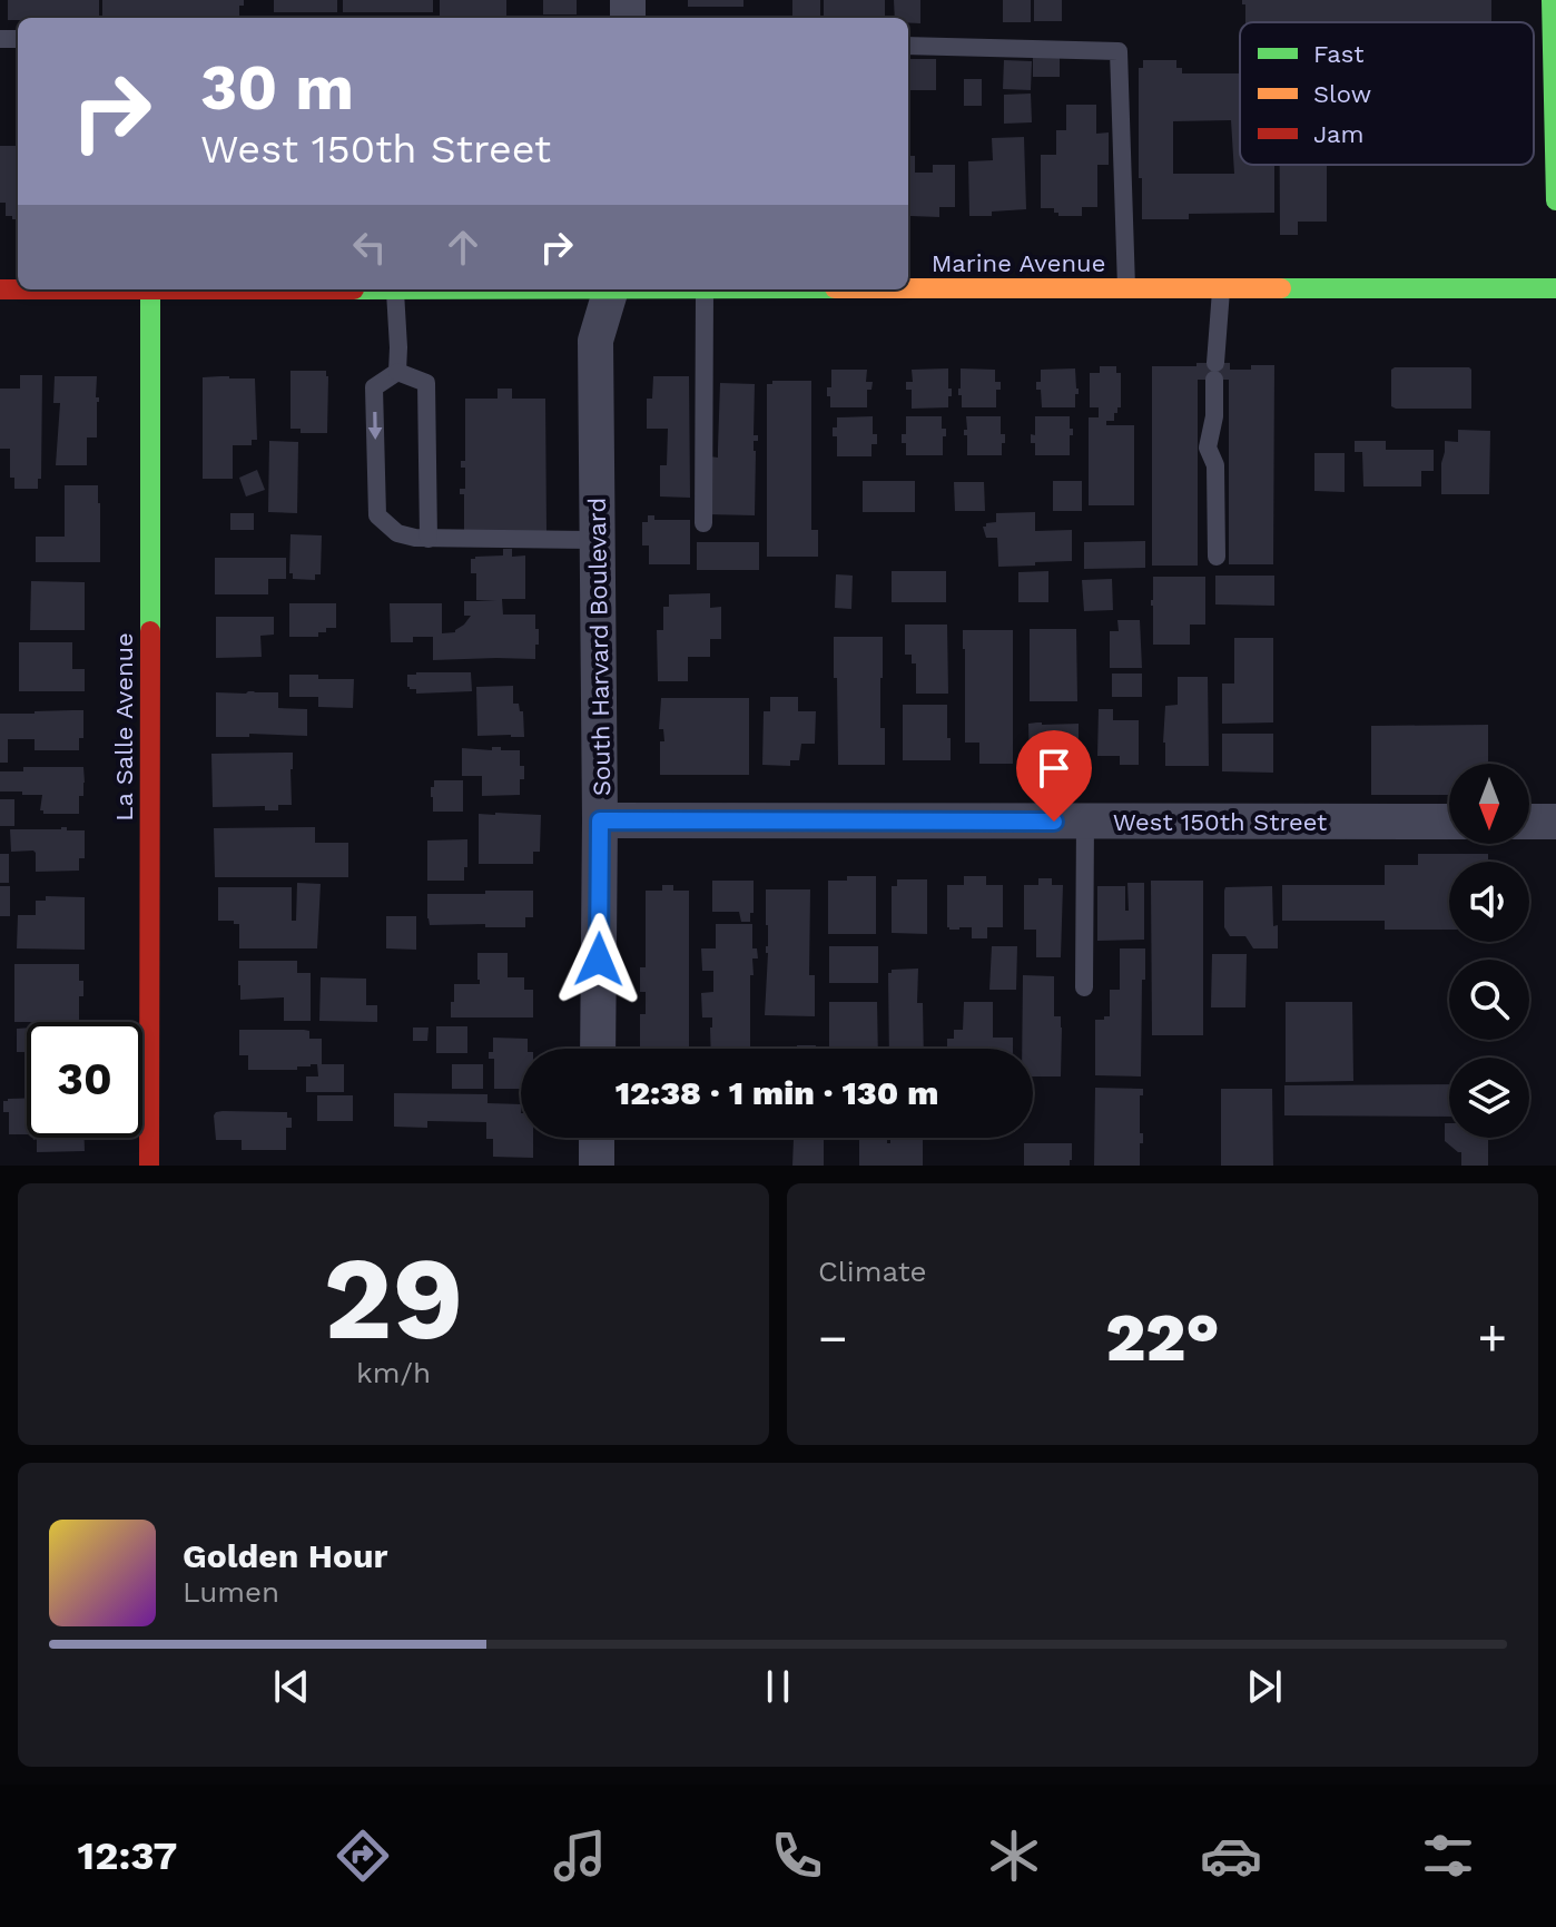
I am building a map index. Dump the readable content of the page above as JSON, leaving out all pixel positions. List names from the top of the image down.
{
  "streets": {
    "main road": ["Marine Avenue", "La Salle Avenue"],
    "street": ["South Harvard Boulevard", "West 150th Street"]
  },
  "crossings": [
    ["Marine Avenue", "La Salle Avenue"],
    ["South Harvard Boulevard", "West 150th Street"]
  ],
  "legend": ["Fast", "Slow", "Jam"],
  "north": "bottom",
  "page": {
    "turn": ["30 m", "West 150th Street"],
    "limit": "30",
    "trip": "12:38 · 1 min · 130 m",
    "tile": [
      ["29", "km/h"],
      "Climate"
    ],
    "heat": ["−", "22°", "+"],
    "song": ["Golden Hour", "Lumen"],
    "tabs": "12:37"
  }
}
